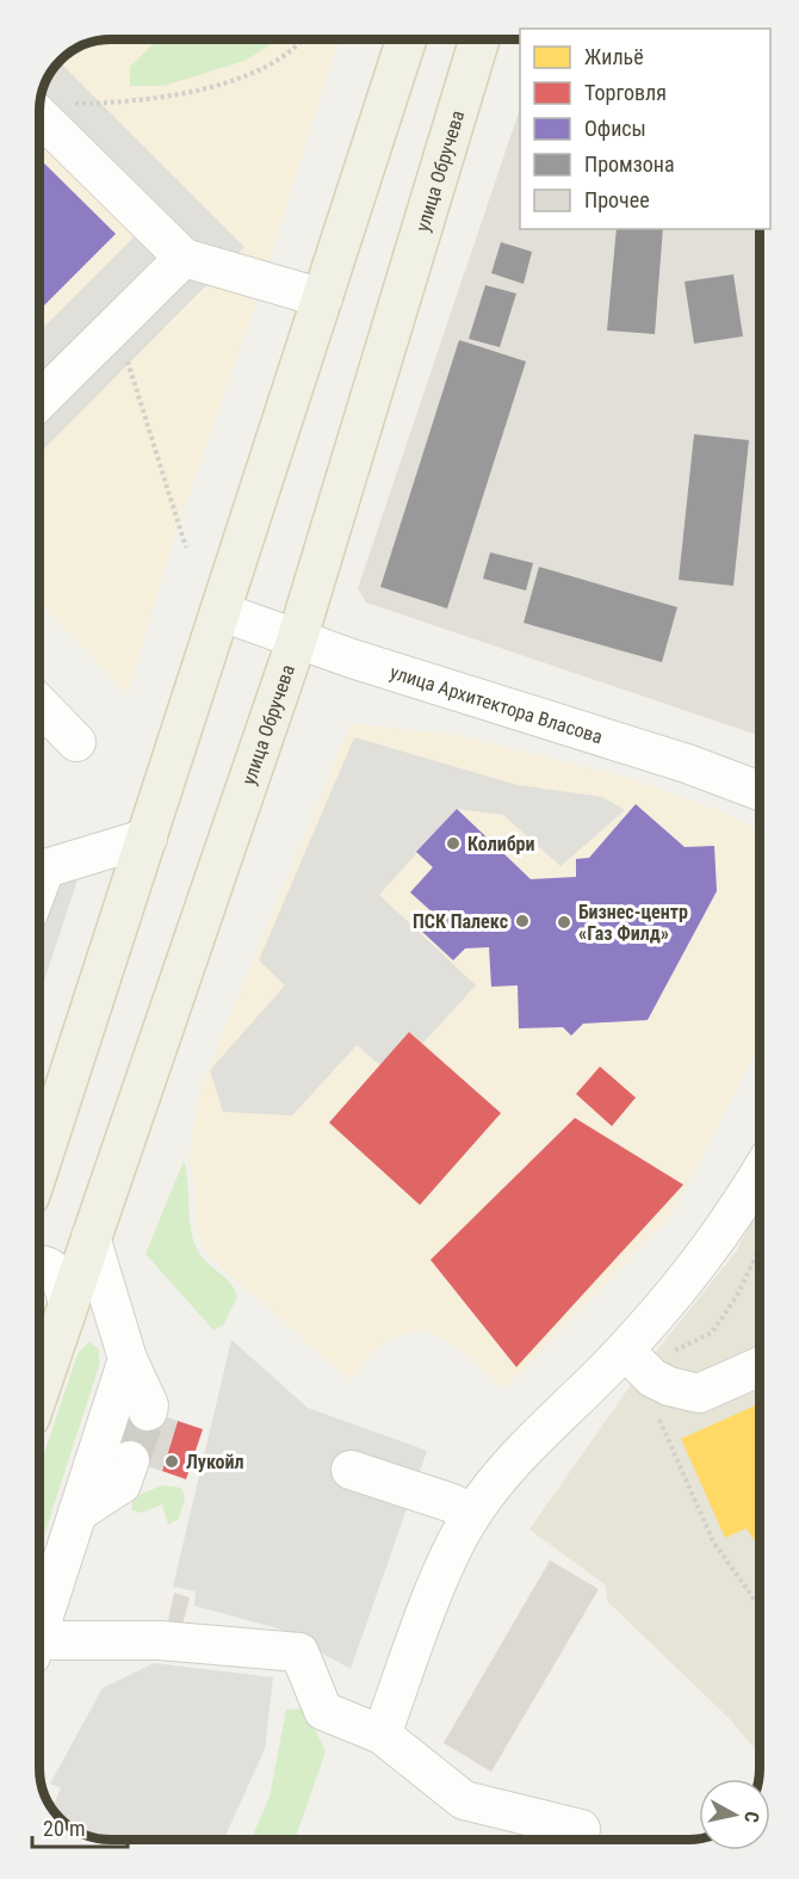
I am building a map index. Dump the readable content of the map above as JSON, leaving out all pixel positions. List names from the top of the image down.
{
  "streets": {
    "main road": ["улица Обручева"],
    "street": ["улица Архитектора Власова"]
  },
  "crossings": [
    ["улица Обручева", "улица Архитектора Власова"]
  ],
  "places": [
    "Колибри",
    "ПСК Палекс",
    "Бизнес-центр «Газ Филд»",
    "Лукойл"
  ],
  "legend": [
    "Жильё",
    "Торговля",
    "Офисы",
    "Промзона",
    "Прочее"
  ],
  "scale_bar": "20 m",
  "north": "right"
}
